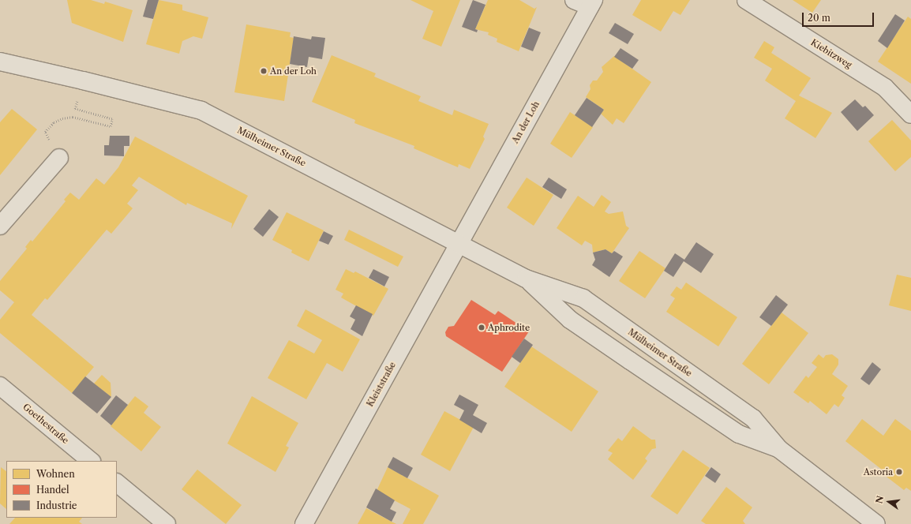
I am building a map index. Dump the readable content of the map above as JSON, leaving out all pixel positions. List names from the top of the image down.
{
  "streets": {
    "main road": [
      "Kiebitzweg",
      "An der Loh",
      "Mülheimer Straße",
      "Kleiststraße",
      "Goethestraße"
    ]
  },
  "crossings": [
    ["An der Loh", "Mülheimer Straße"],
    ["An der Loh", "Kleiststraße"],
    ["Mülheimer Straße", "Kleiststraße"]
  ],
  "places": ["An der Loh", "Aphrodite", "Astoria"],
  "legend": ["Wohnen", "Handel", "Industrie"],
  "scale_bar": "20 m",
  "north": "left"
}
